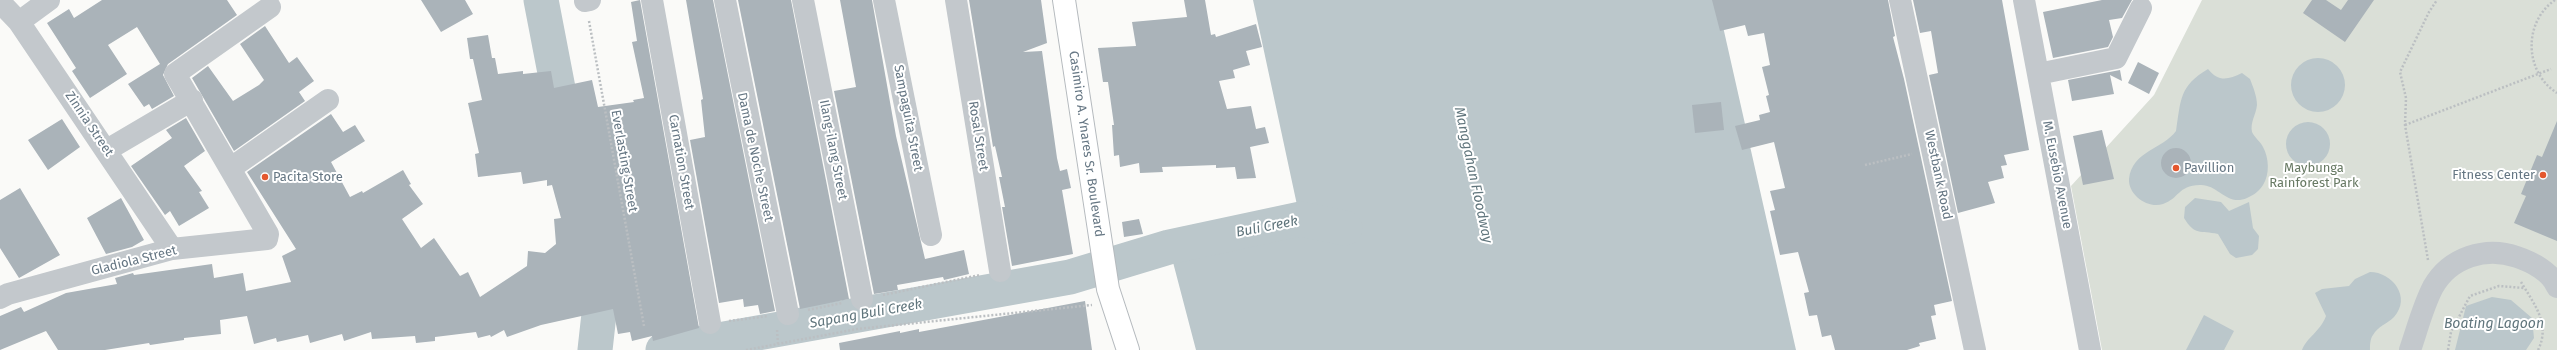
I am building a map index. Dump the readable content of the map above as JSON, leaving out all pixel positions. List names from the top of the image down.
{
  "streets": {
    "main road": ["Casimiro A. Ynares Sr. Boulevard"],
    "street": [
      "Sampaguita Street",
      "Zinnia Street",
      "Rosal Street",
      "Ilang-ilang Street",
      "Dama de Noche Street",
      "Carnation Street",
      "Westbank Road",
      "M. Eusebio Avenue",
      "Gladiola Street"
    ],
    "path": ["Everlasting Street"]
  },
  "crossings": [
    ["Zinnia Street", "Gladiola Street"]
  ],
  "water": [
    "Manggahan Floodway",
    "Buli Creek",
    "Sapang Buli Creek",
    "Boating Lagoon"
  ],
  "parks": ["Maybunga Rainforest Park"],
  "places": ["Pavillion", "Fitness Center", "Pacita Store"]
}
